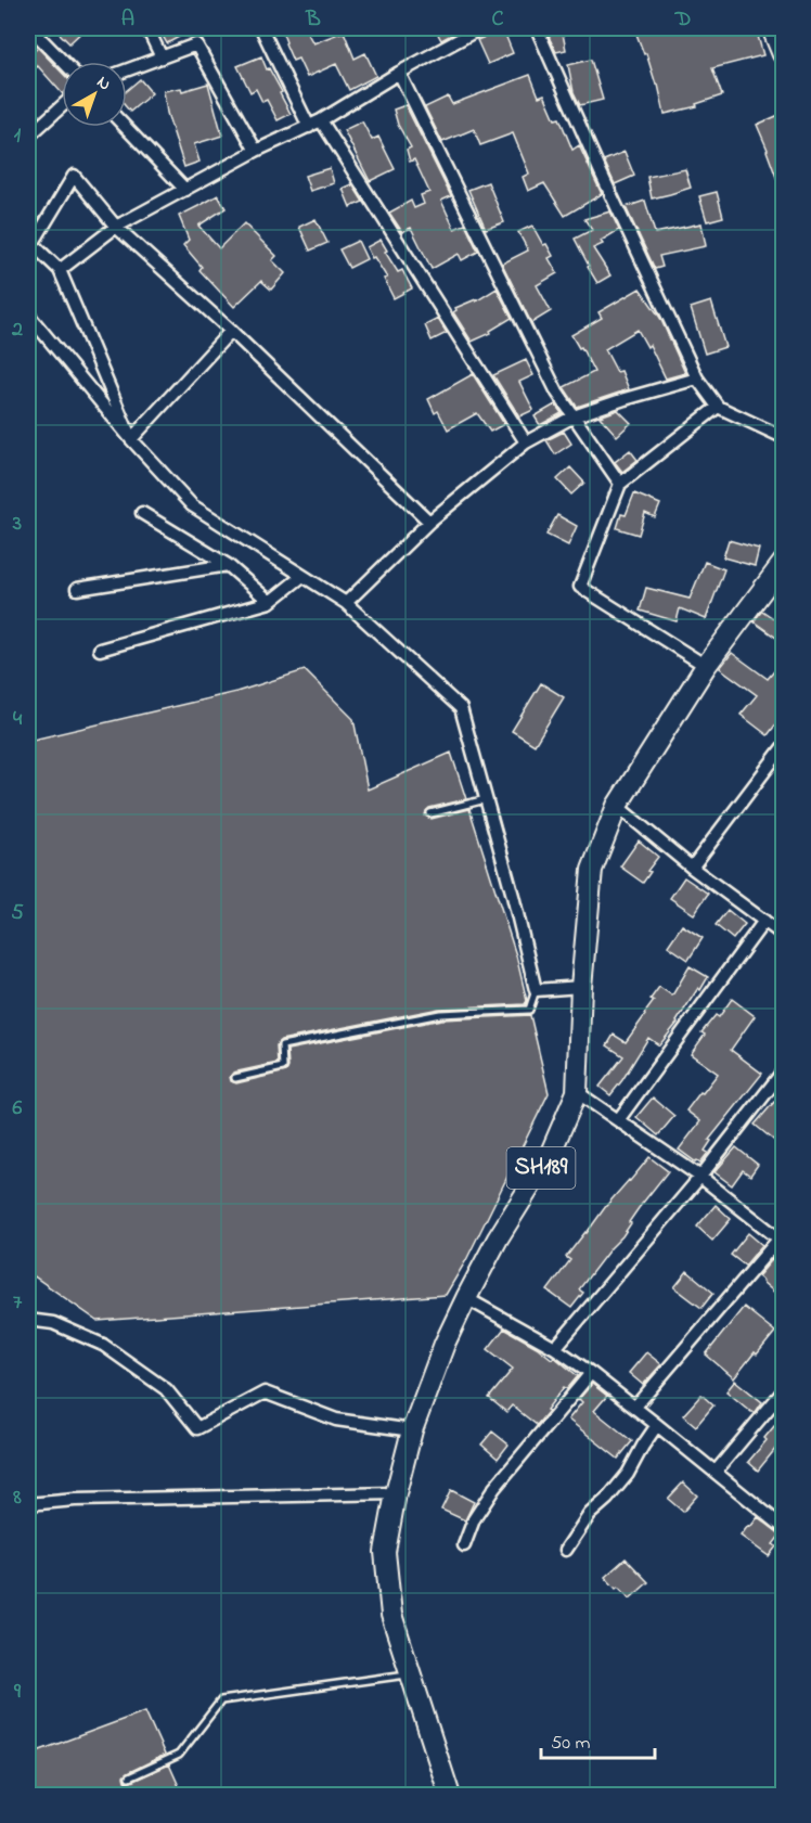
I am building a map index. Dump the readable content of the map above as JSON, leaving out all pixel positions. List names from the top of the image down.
{
  "streets": {
    "main road": ["SH189"]
  },
  "scale_bar": "50 m",
  "north": "top right",
  "grid": {
    "columns": [
      "A",
      "B",
      "C",
      "D"
    ],
    "rows": [
      "1",
      "2",
      "3",
      "4",
      "5",
      "6",
      "7",
      "8",
      "9"
    ]
  }
}
